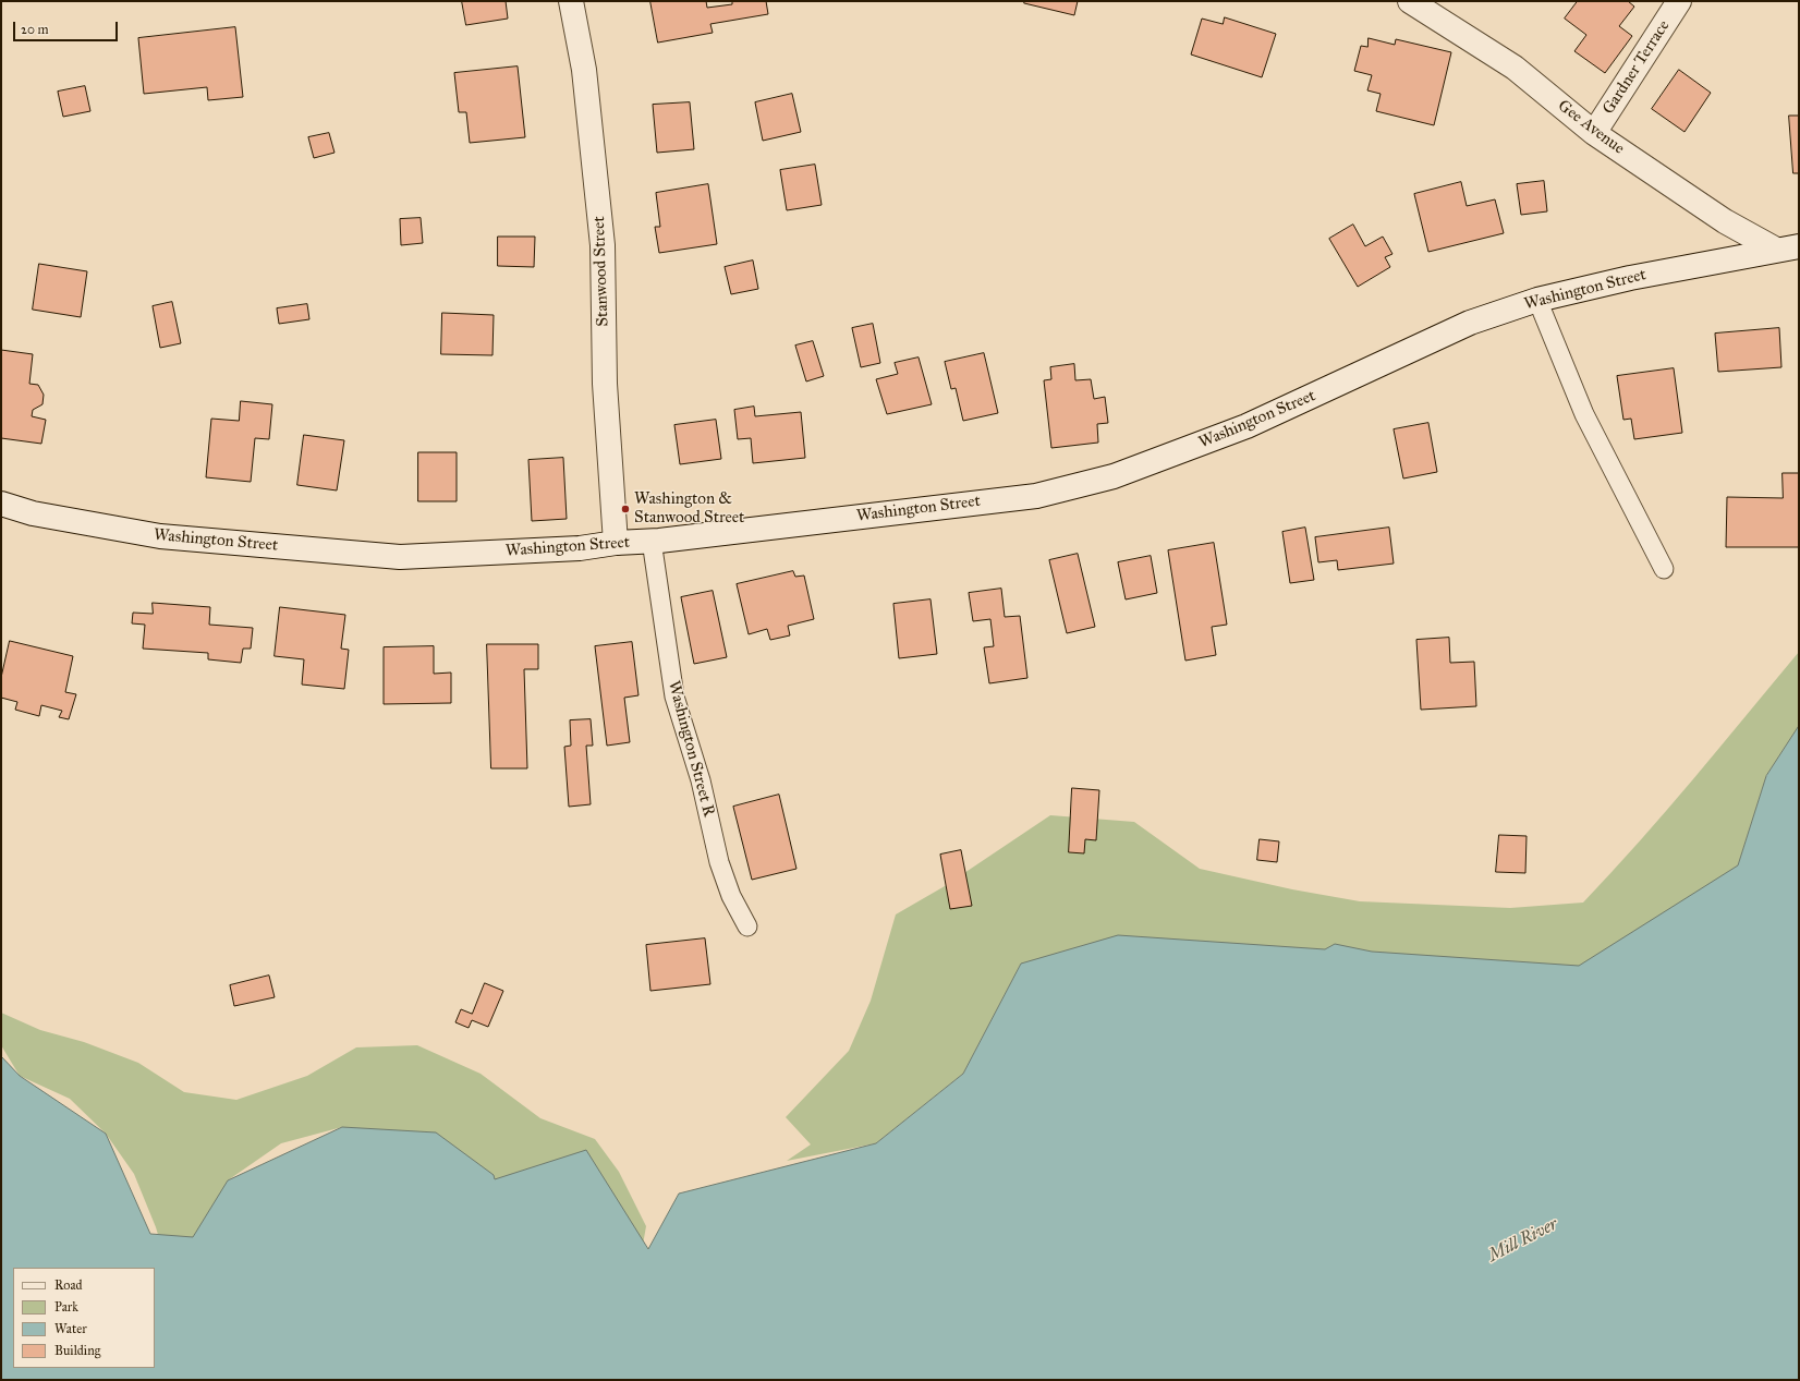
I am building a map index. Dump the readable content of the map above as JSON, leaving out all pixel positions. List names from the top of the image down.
{
  "streets": {
    "main road": [
      "Gardner Terrace",
      "Gee Avenue",
      "Stanwood Street",
      "Washington Street"
    ],
    "lane": ["Washington Street R"]
  },
  "crossings": [
    ["Gardner Terrace", "Gee Avenue"],
    ["Gee Avenue", "Washington Street"],
    ["Stanwood Street", "Washington Street"],
    ["Washington Street", "Washington Street R"]
  ],
  "water": ["Mill River"],
  "places": ["Washington & Stanwood Street"],
  "legend": [
    "Road",
    "Park",
    "Water",
    "Building"
  ],
  "scale_bar": "20 m"
}
